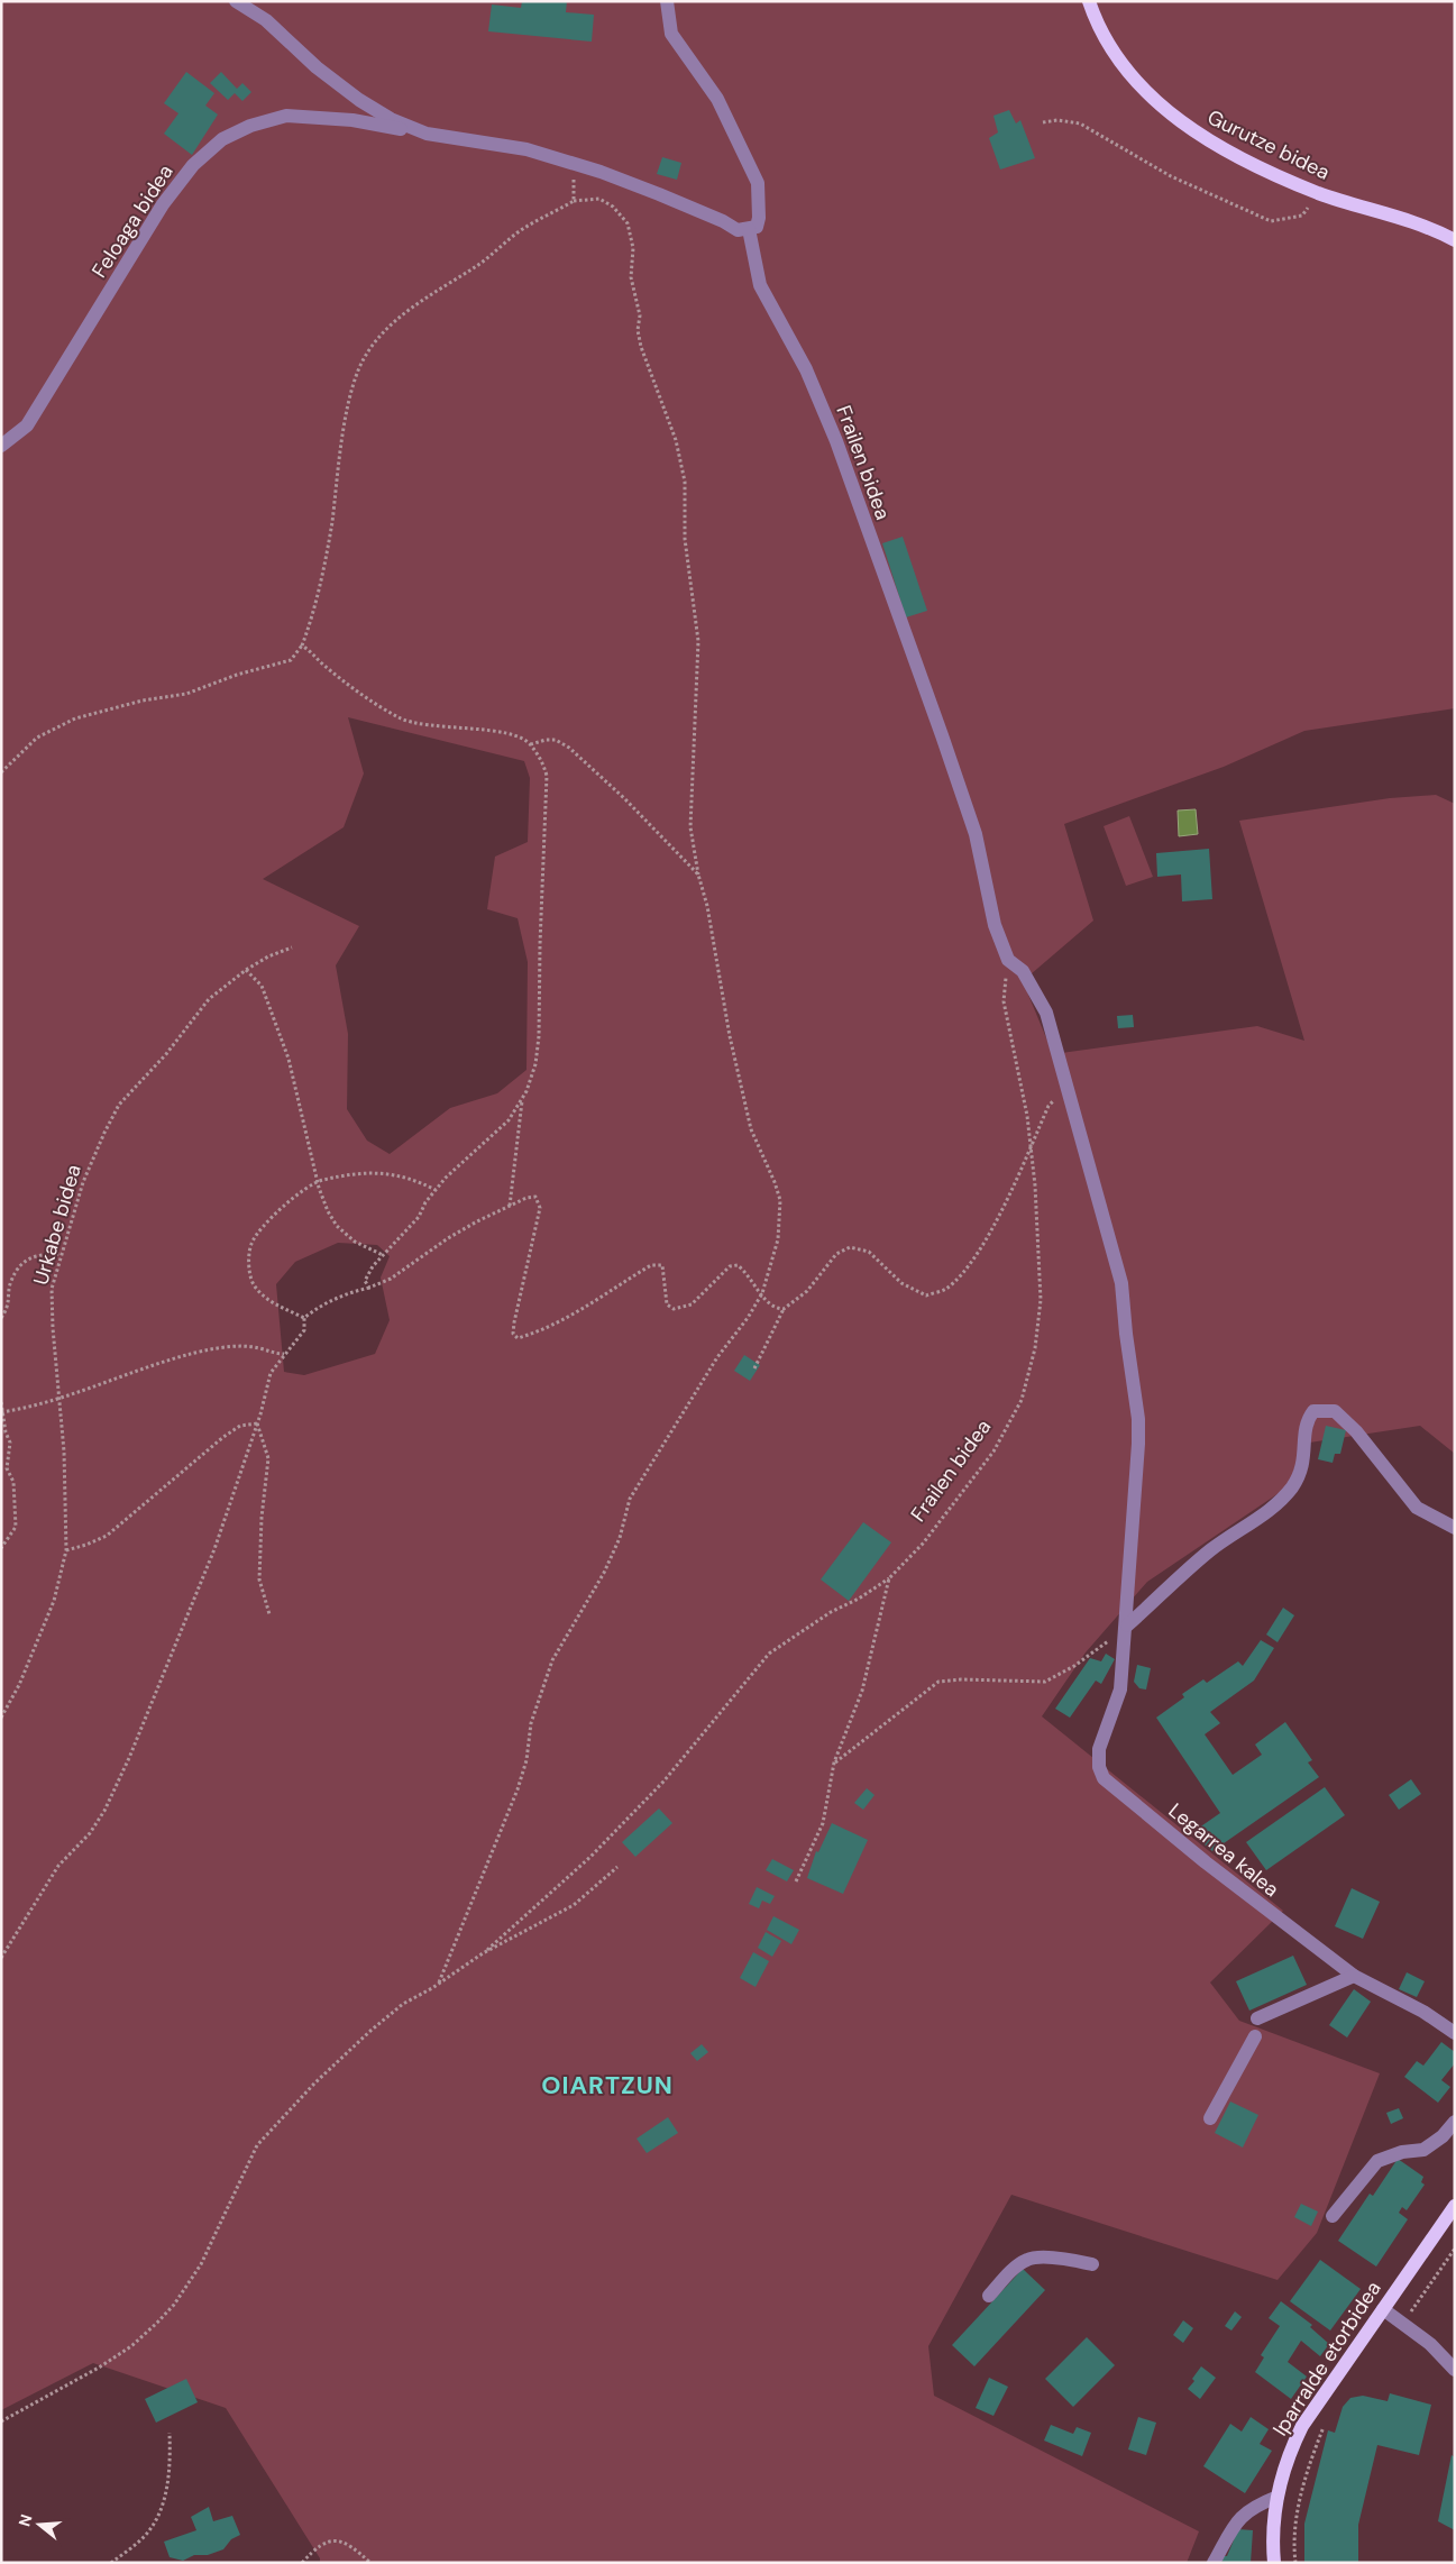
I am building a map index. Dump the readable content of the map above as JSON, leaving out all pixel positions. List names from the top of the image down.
{
  "streets": {
    "main road": ["Gurutze bidea", "Iparralde etorbidea"],
    "street": ["Feloaga bidea", "Frailen bidea", "Legarrea kalea"],
    "path": ["Urkabe bidea"]
  },
  "crossings": [
    ["Frailen bidea", "Legarrea kalea"]
  ],
  "districts": ["OIARTZUN"],
  "north": "left"
}
